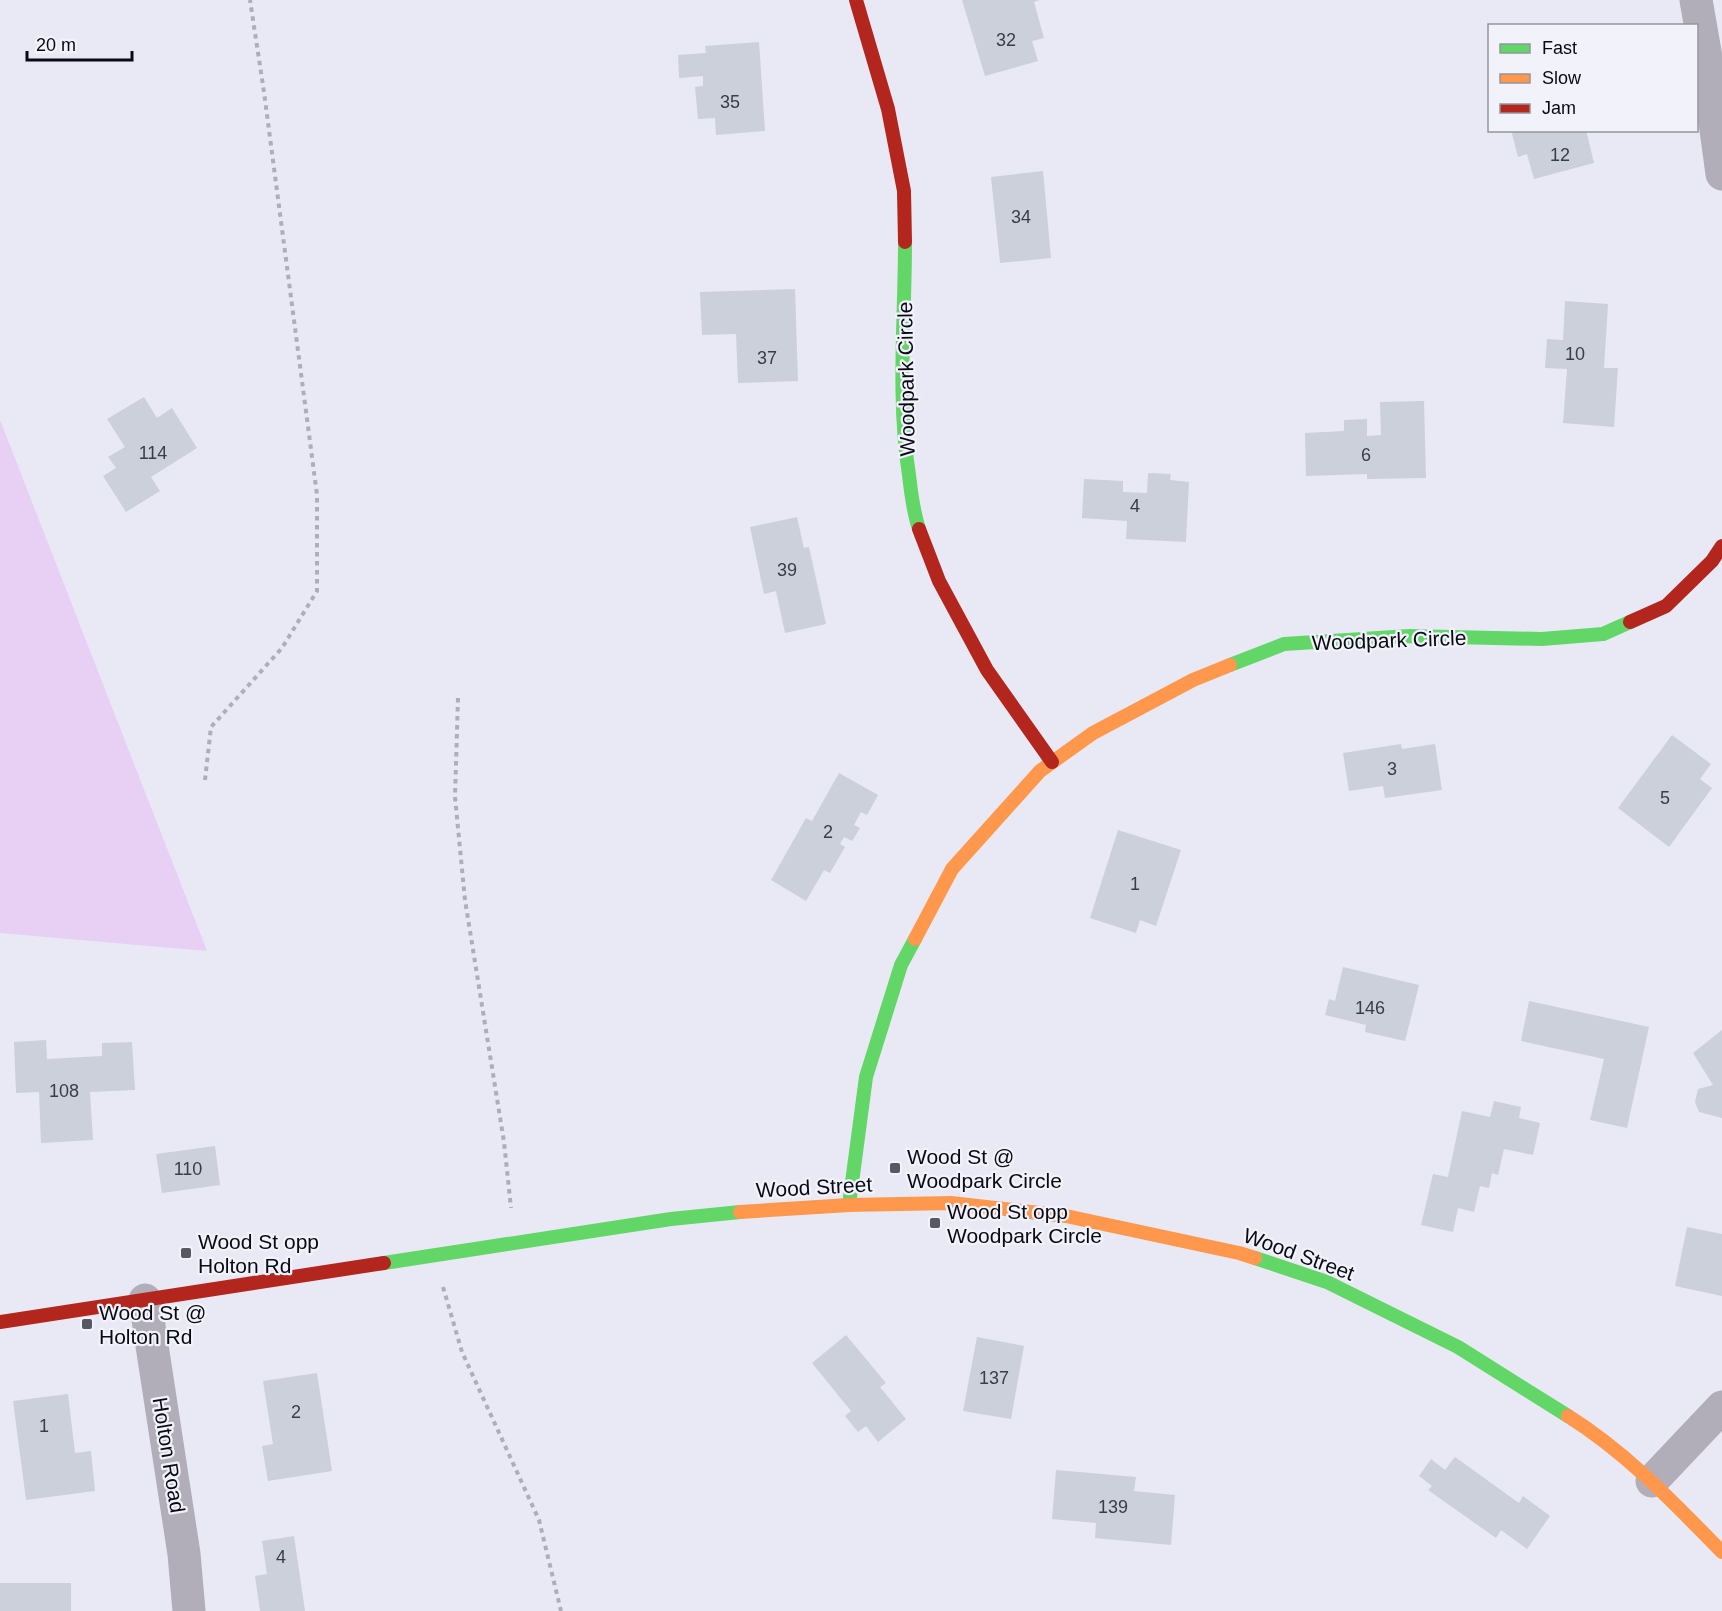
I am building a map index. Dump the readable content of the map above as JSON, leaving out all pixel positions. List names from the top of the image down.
{
  "streets": {
    "street": ["Woodpark Circle", "Wood Street", "Holton Road"]
  },
  "crossings": [
    ["Woodpark Circle", "Wood Street"],
    ["Wood Street", "Holton Road"]
  ],
  "places": {
    "transit": [
      "Wood St @ Woodpark Circle",
      "Wood St opp Woodpark Circle",
      "Wood St opp Holton Rd",
      "Wood St @ Holton Rd"
    ]
  },
  "house_numbers": [
    "32",
    "35",
    "12",
    "34",
    "10",
    "37",
    "114",
    "6",
    "4",
    "39",
    "3",
    "5",
    "2",
    "1",
    "146",
    "108",
    "110",
    "137",
    "2",
    "1",
    "139",
    "4"
  ],
  "legend": ["Fast", "Slow", "Jam"],
  "scale_bar": "20 m"
}
